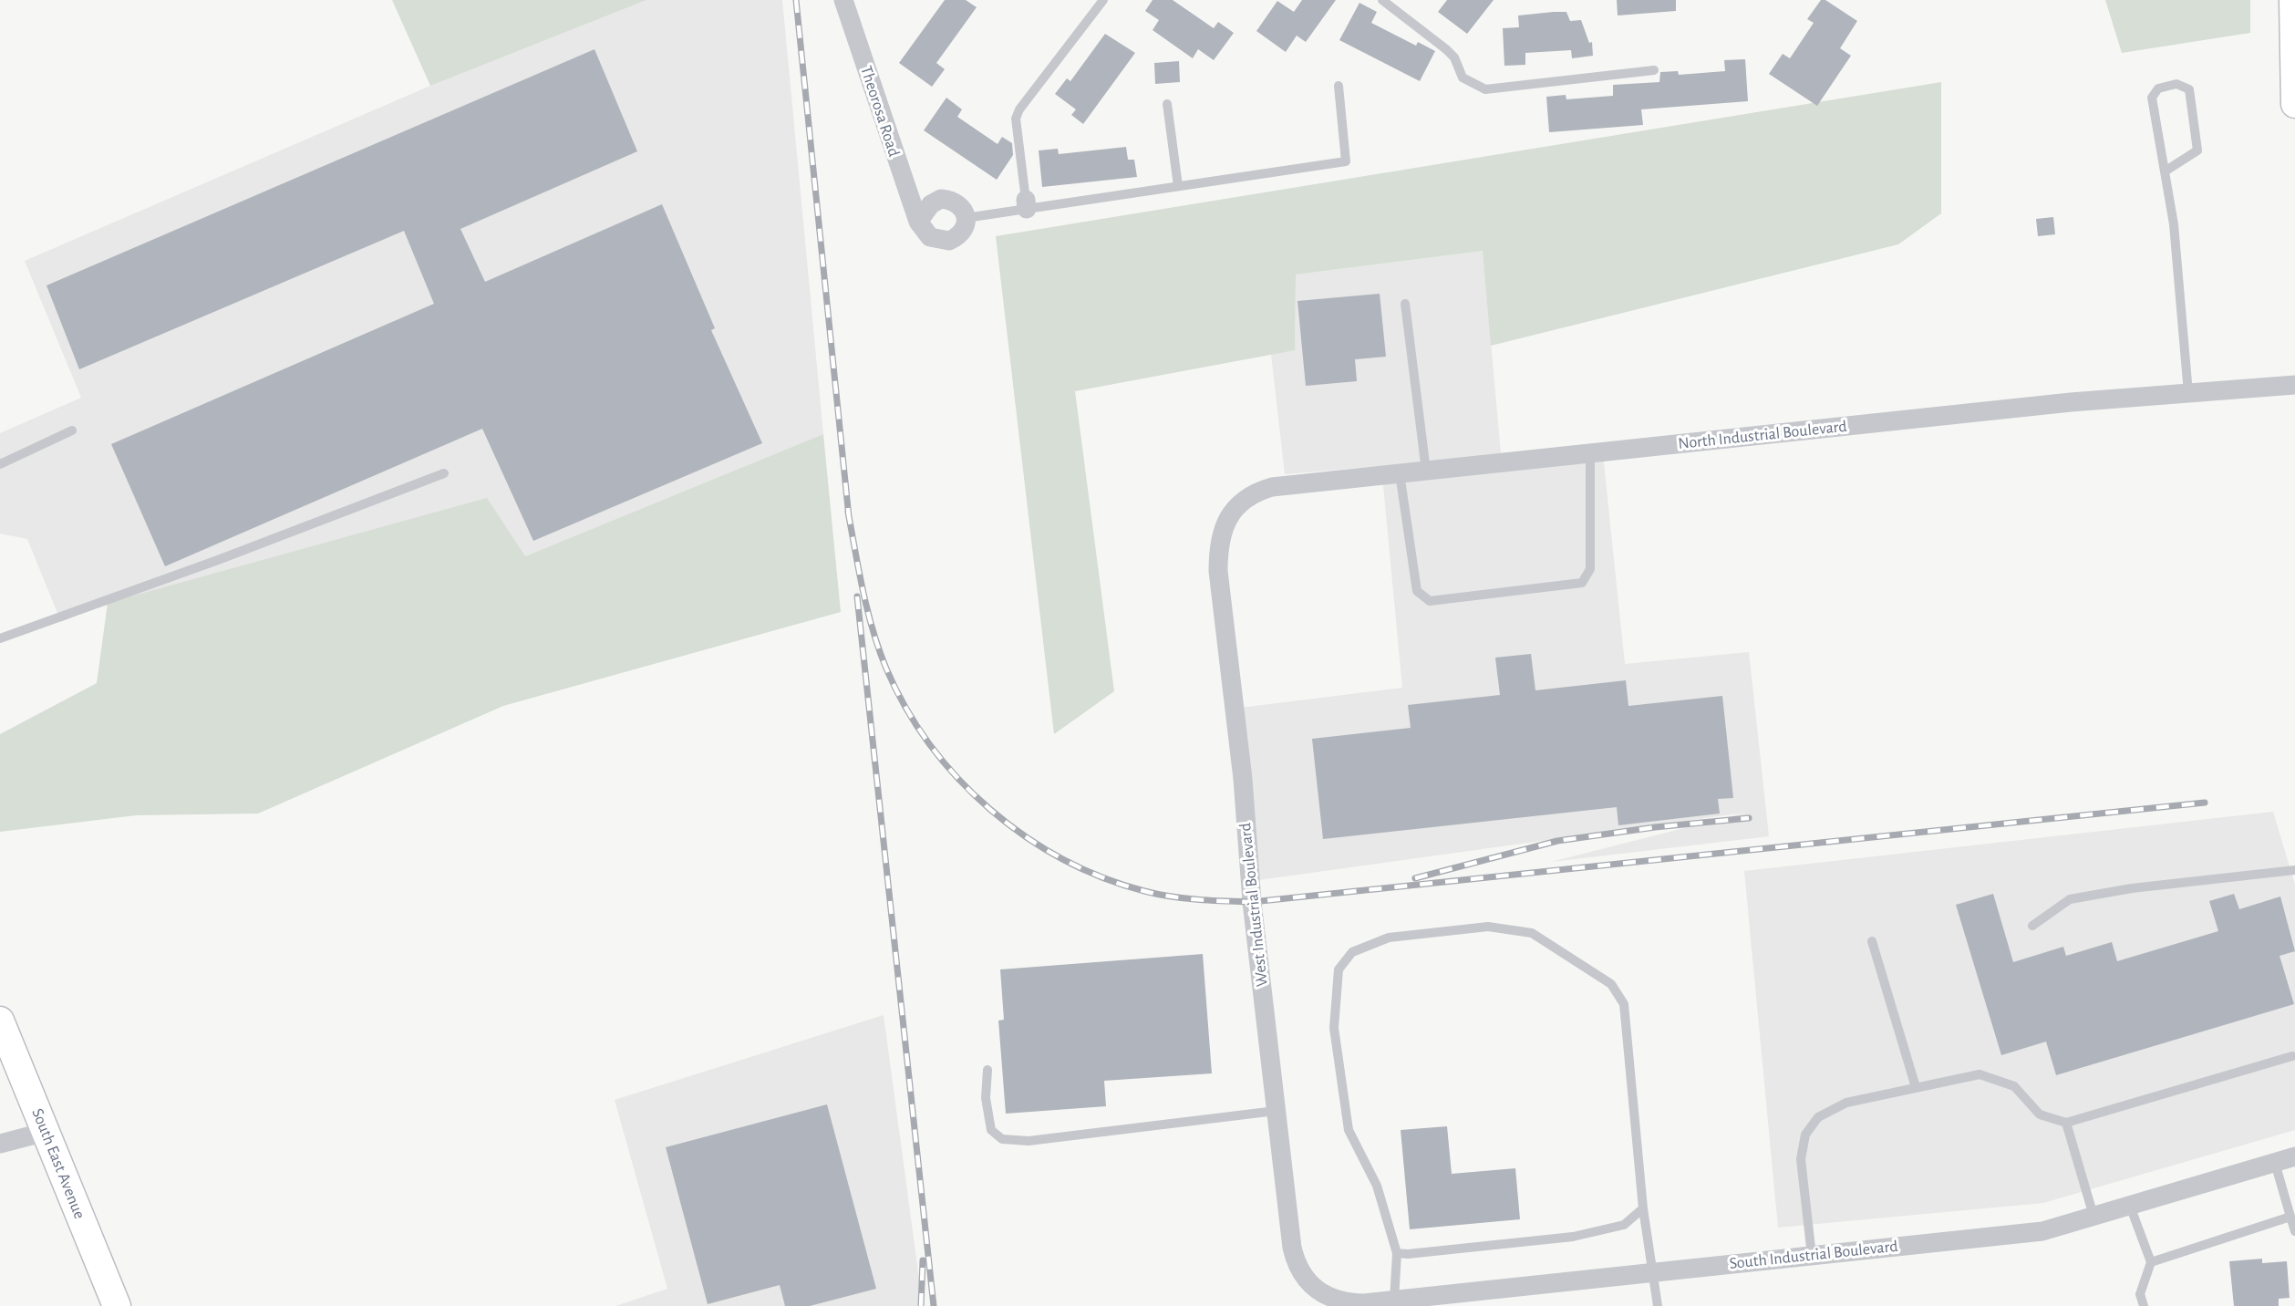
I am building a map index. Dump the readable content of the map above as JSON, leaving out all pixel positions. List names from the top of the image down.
{
  "streets": {
    "street": [
      "Theorosa Road",
      "North Industrial Boulevard",
      "West Industrial Boulevard",
      "South East Avenue",
      "South Industrial Boulevard"
    ]
  },
  "crossings": [
    ["North Industrial Boulevard", "West Industrial Boulevard"],
    ["West Industrial Boulevard", "South Industrial Boulevard"]
  ]
}
